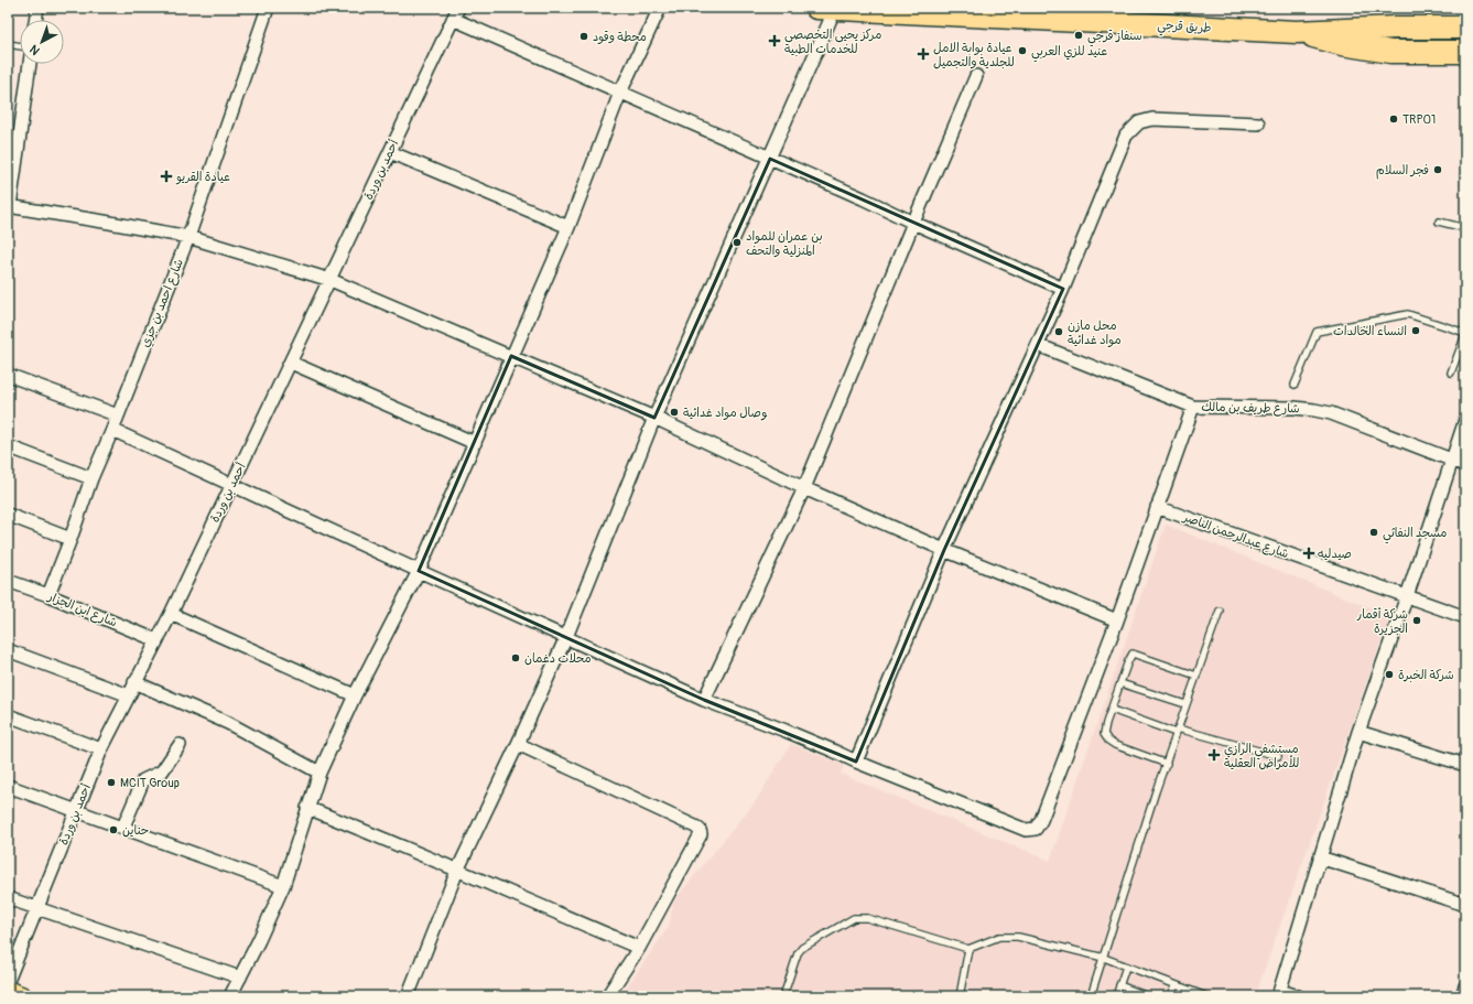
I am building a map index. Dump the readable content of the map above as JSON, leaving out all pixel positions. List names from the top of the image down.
{
  "streets": {
    "highway": ["طريق قرجي"],
    "street": [
      "أحمد بن وردة",
      "شارع احمد بن جزي",
      "شارع طريف بن مالك",
      "شارع عبدالرحمن الناصر",
      "شارع ابن الجزار"
    ]
  },
  "crossings": [
    ["أحمد بن وردة", "شارع ابن الجزار"],
    ["شارع احمد بن جزي", "شارع ابن الجزار"]
  ],
  "places": {
    "other": [
      "سنفاز قرجي",
      "محطة وقود",
      "عنيد للزي العربي",
      "TRP01",
      "فجر السلام",
      "بن عمران للمواد المنزلية والتحف",
      "النساء الخالدات",
      "محل مازن مواد غدائية",
      "وصال مواد غدائية",
      "مسجد النفاثي",
      "شركة أقمار الجزيرة",
      "محلات دغمان",
      "شركة الخبرة",
      "MCIT Group",
      "حناين"
    ],
    "health": [
      "مركز يحيى التخصصي للخدمات الطبية",
      "عيادة بوابة الامل للجلدية والتجميل",
      "عيادة القريو",
      "صيدليه",
      "مستشفي الرازي للأمراض العقلية"
    ]
  },
  "north": "bottom left"
}
